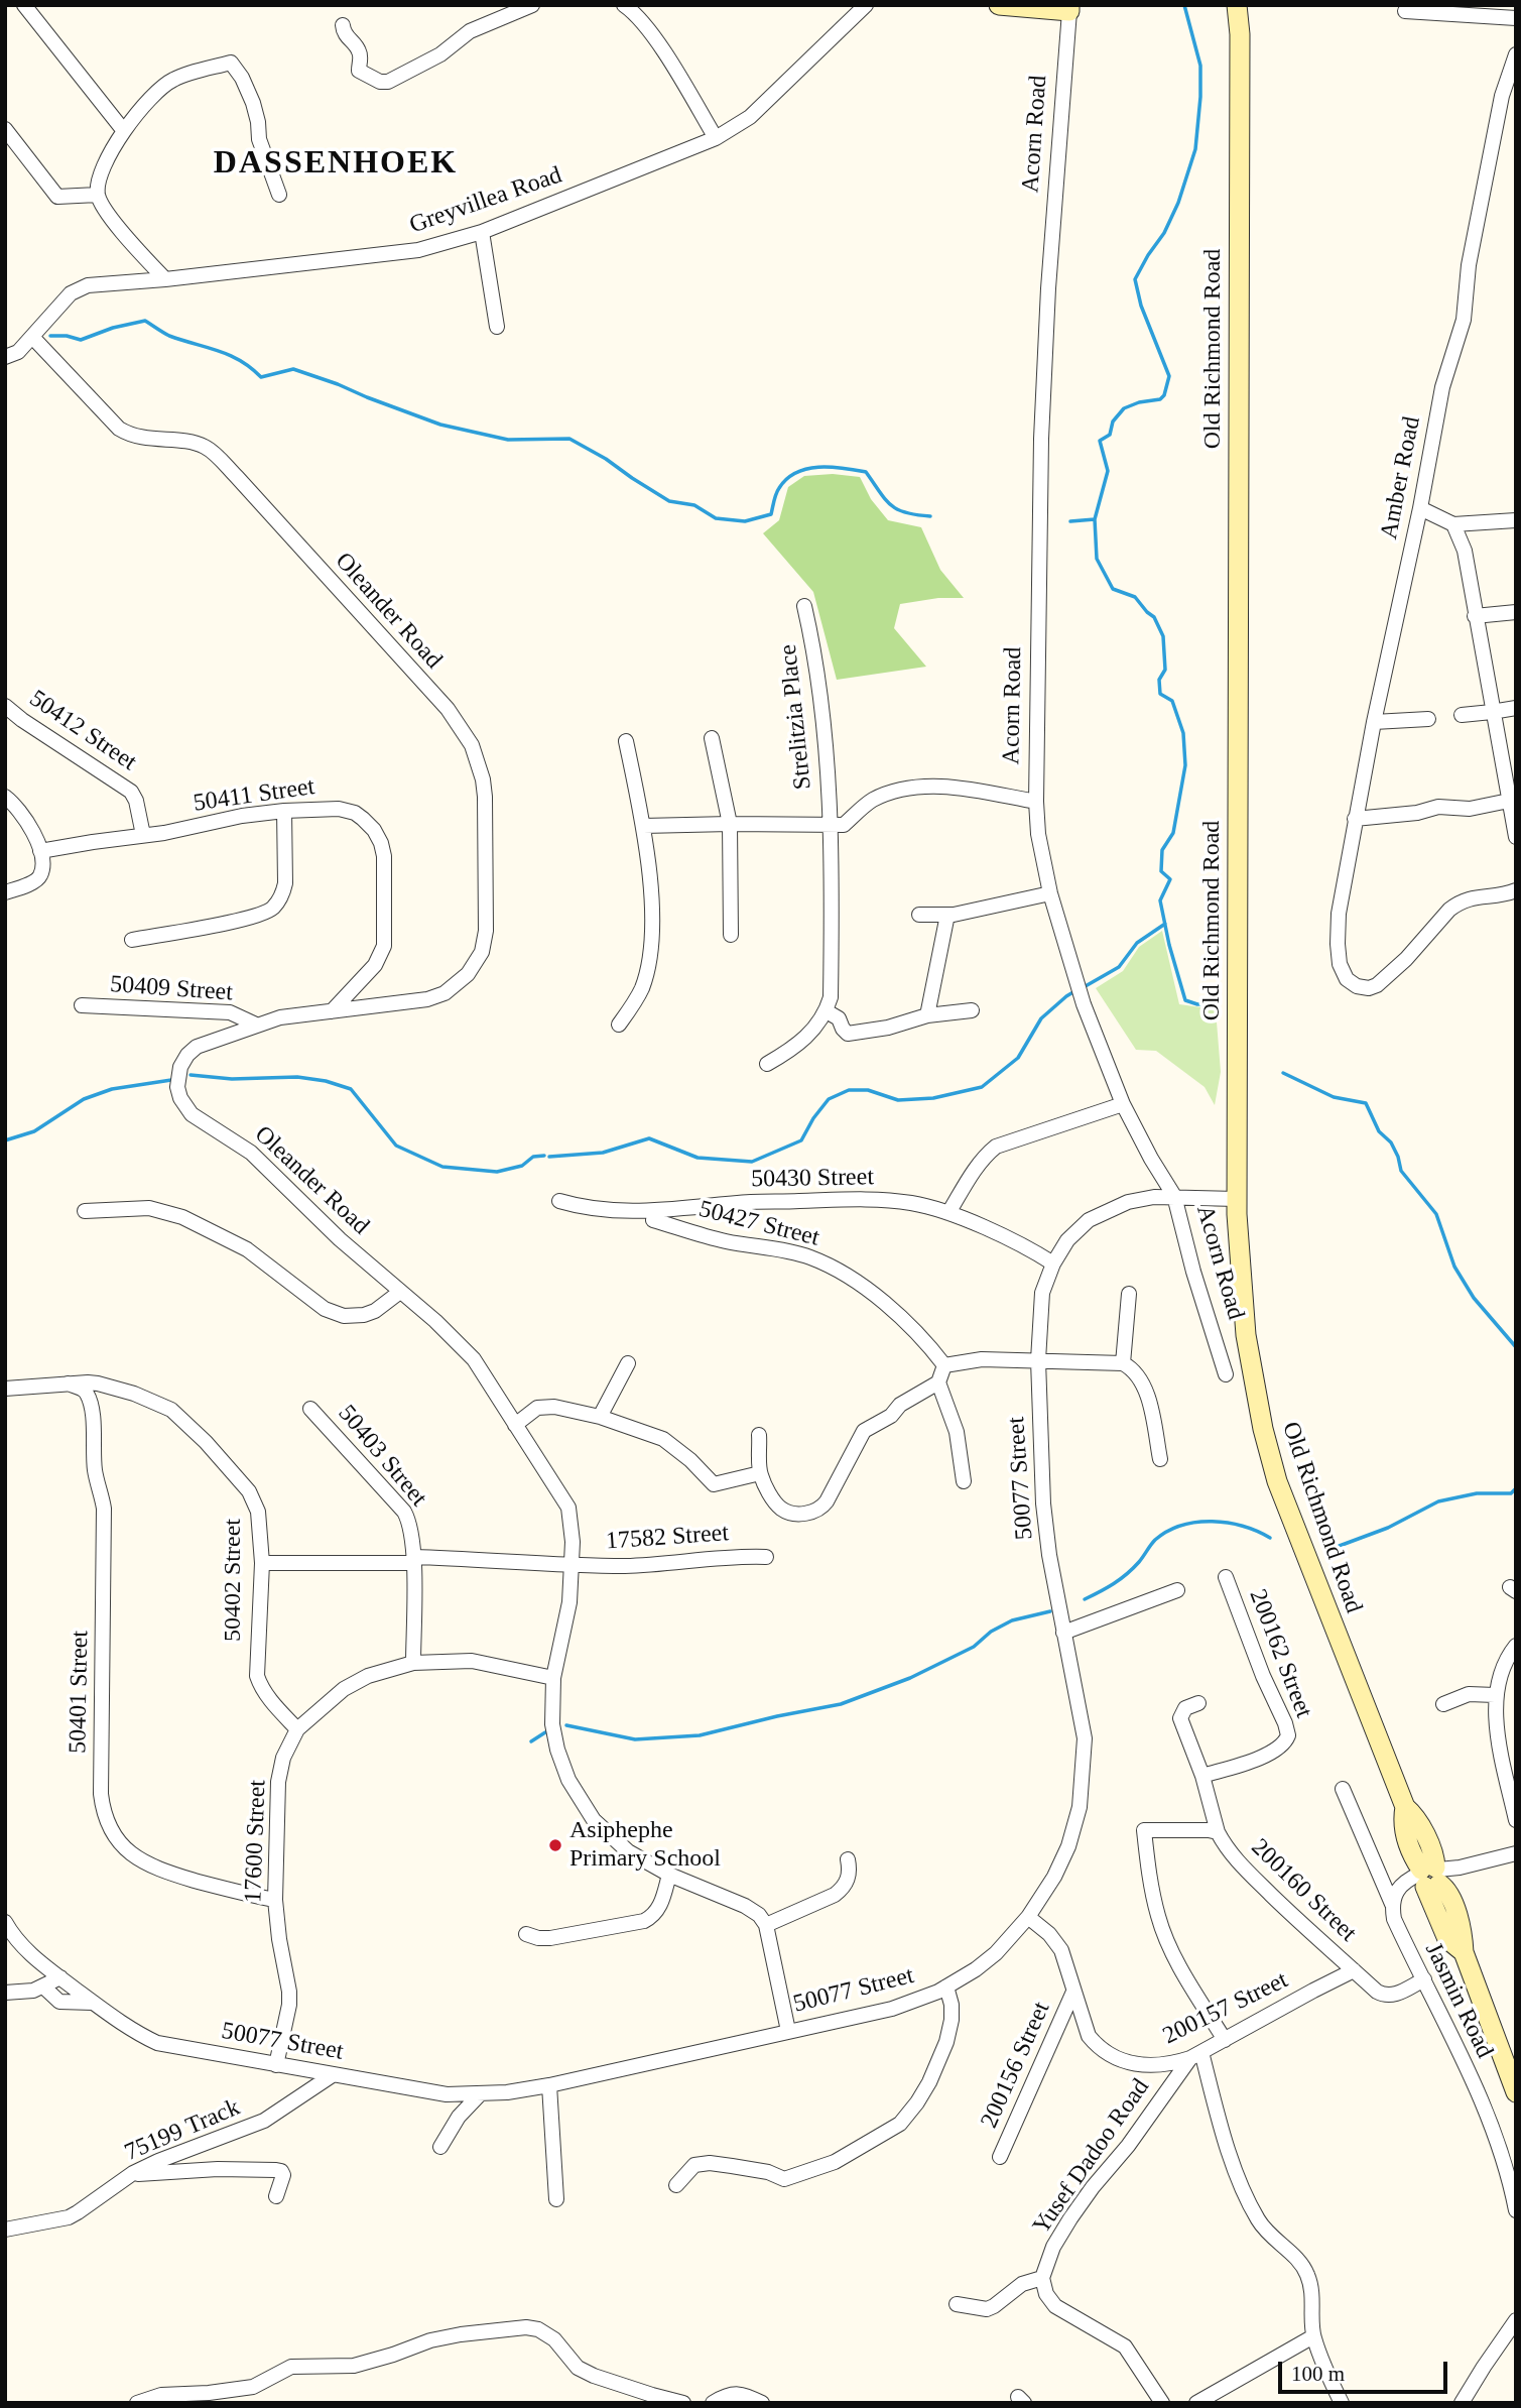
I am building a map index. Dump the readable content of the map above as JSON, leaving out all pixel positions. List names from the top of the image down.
{
  "streets": {
    "street": [
      "Acorn Road",
      "Greyvillea Road",
      "Old Richmond Road",
      "Amber Road",
      "Oleander Road",
      "Strelitzia Place",
      "50412 Street",
      "50411 Street",
      "50409 Street",
      "50430 Street",
      "50427 Street",
      "50403 Street",
      "50077 Street",
      "17582 Street",
      "50402 Street",
      "200162 Street",
      "50401 Street",
      "17600 Street",
      "200160 Street",
      "Jasmin Road",
      "200157 Street",
      "200156 Street",
      "75199 Track",
      "Yusef Dadoo Road"
    ]
  },
  "crossings": [
    ["Acorn Road", "50077 Street"],
    ["Greyvillea Road", "Oleander Road"],
    ["Old Richmond Road", "50077 Street"],
    ["Oleander Road", "50411 Street"],
    ["Oleander Road", "50409 Street"],
    ["Oleander Road", "17582 Street"],
    ["Oleander Road", "17600 Street"],
    ["50412 Street", "50411 Street"],
    ["50430 Street", "50427 Street"],
    ["50430 Street", "50077 Street"],
    ["50403 Street", "17582 Street"],
    ["50403 Street", "17600 Street"],
    ["50077 Street", "17600 Street"],
    ["50077 Street", "200157 Street"],
    ["50077 Street", "75199 Track"],
    ["17582 Street", "50402 Street"],
    ["50402 Street", "50401 Street"],
    ["50402 Street", "17600 Street"],
    ["50401 Street", "17600 Street"],
    ["200160 Street", "Jasmin Road"],
    ["200160 Street", "200157 Street"],
    ["200157 Street", "200156 Street"],
    ["200157 Street", "Yusef Dadoo Road"]
  ],
  "districts": ["DASSENHOEK"],
  "places": ["Asiphephe Primary School"],
  "scale_bar": "100 m"
}
